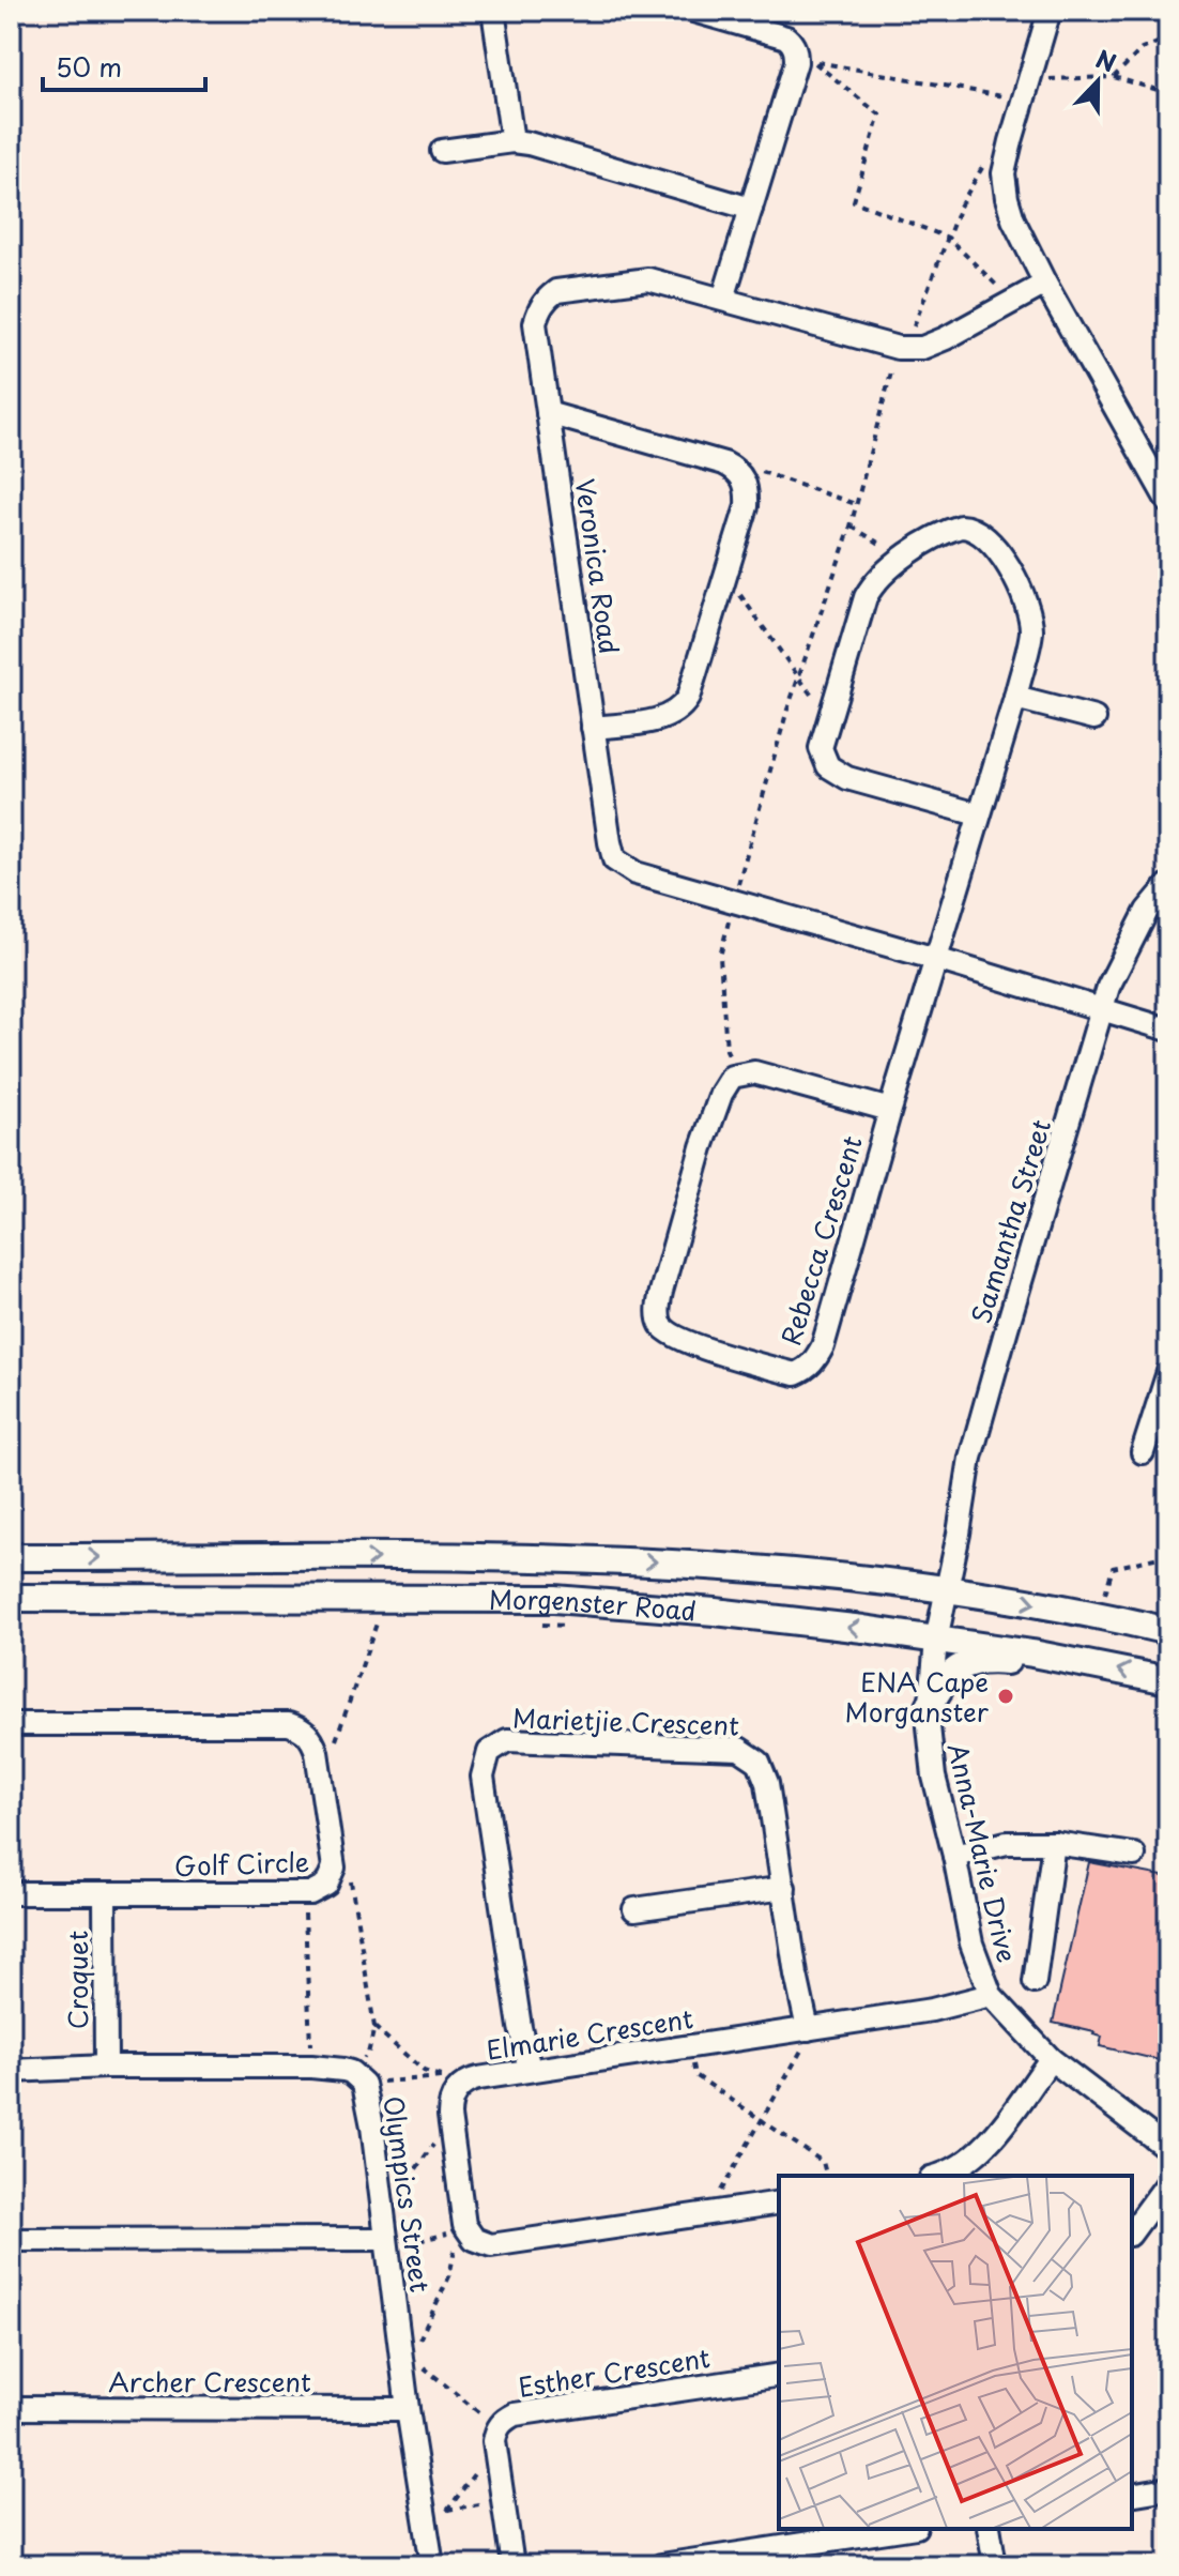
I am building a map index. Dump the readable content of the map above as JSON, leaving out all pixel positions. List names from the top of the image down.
{
  "streets": {
    "main road": ["Morgenster Road"],
    "street": [
      "Veronica Road",
      "Samantha Street",
      "Rebecca Crescent",
      "Marietjie Crescent",
      "Anna-Marie Drive",
      "Golf Circle",
      "Croquet",
      "Elmarie Crescent",
      "Olympics Street",
      "Esther Crescent",
      "Archer Crescent"
    ]
  },
  "crossings": [
    ["Veronica Road", "Samantha Street"],
    ["Veronica Road", "Rebecca Crescent"],
    ["Samantha Street", "Morgenster Road"],
    ["Samantha Street", "Anna-Marie Drive"],
    ["Morgenster Road", "Anna-Marie Drive"],
    ["Marietjie Crescent", "Elmarie Crescent"],
    ["Anna-Marie Drive", "Elmarie Crescent"],
    ["Golf Circle", "Croquet"],
    ["Olympics Street", "Archer Crescent"]
  ],
  "places": ["ENA Cape Morganster"],
  "scale_bar": "50 m",
  "north": "top"
}
